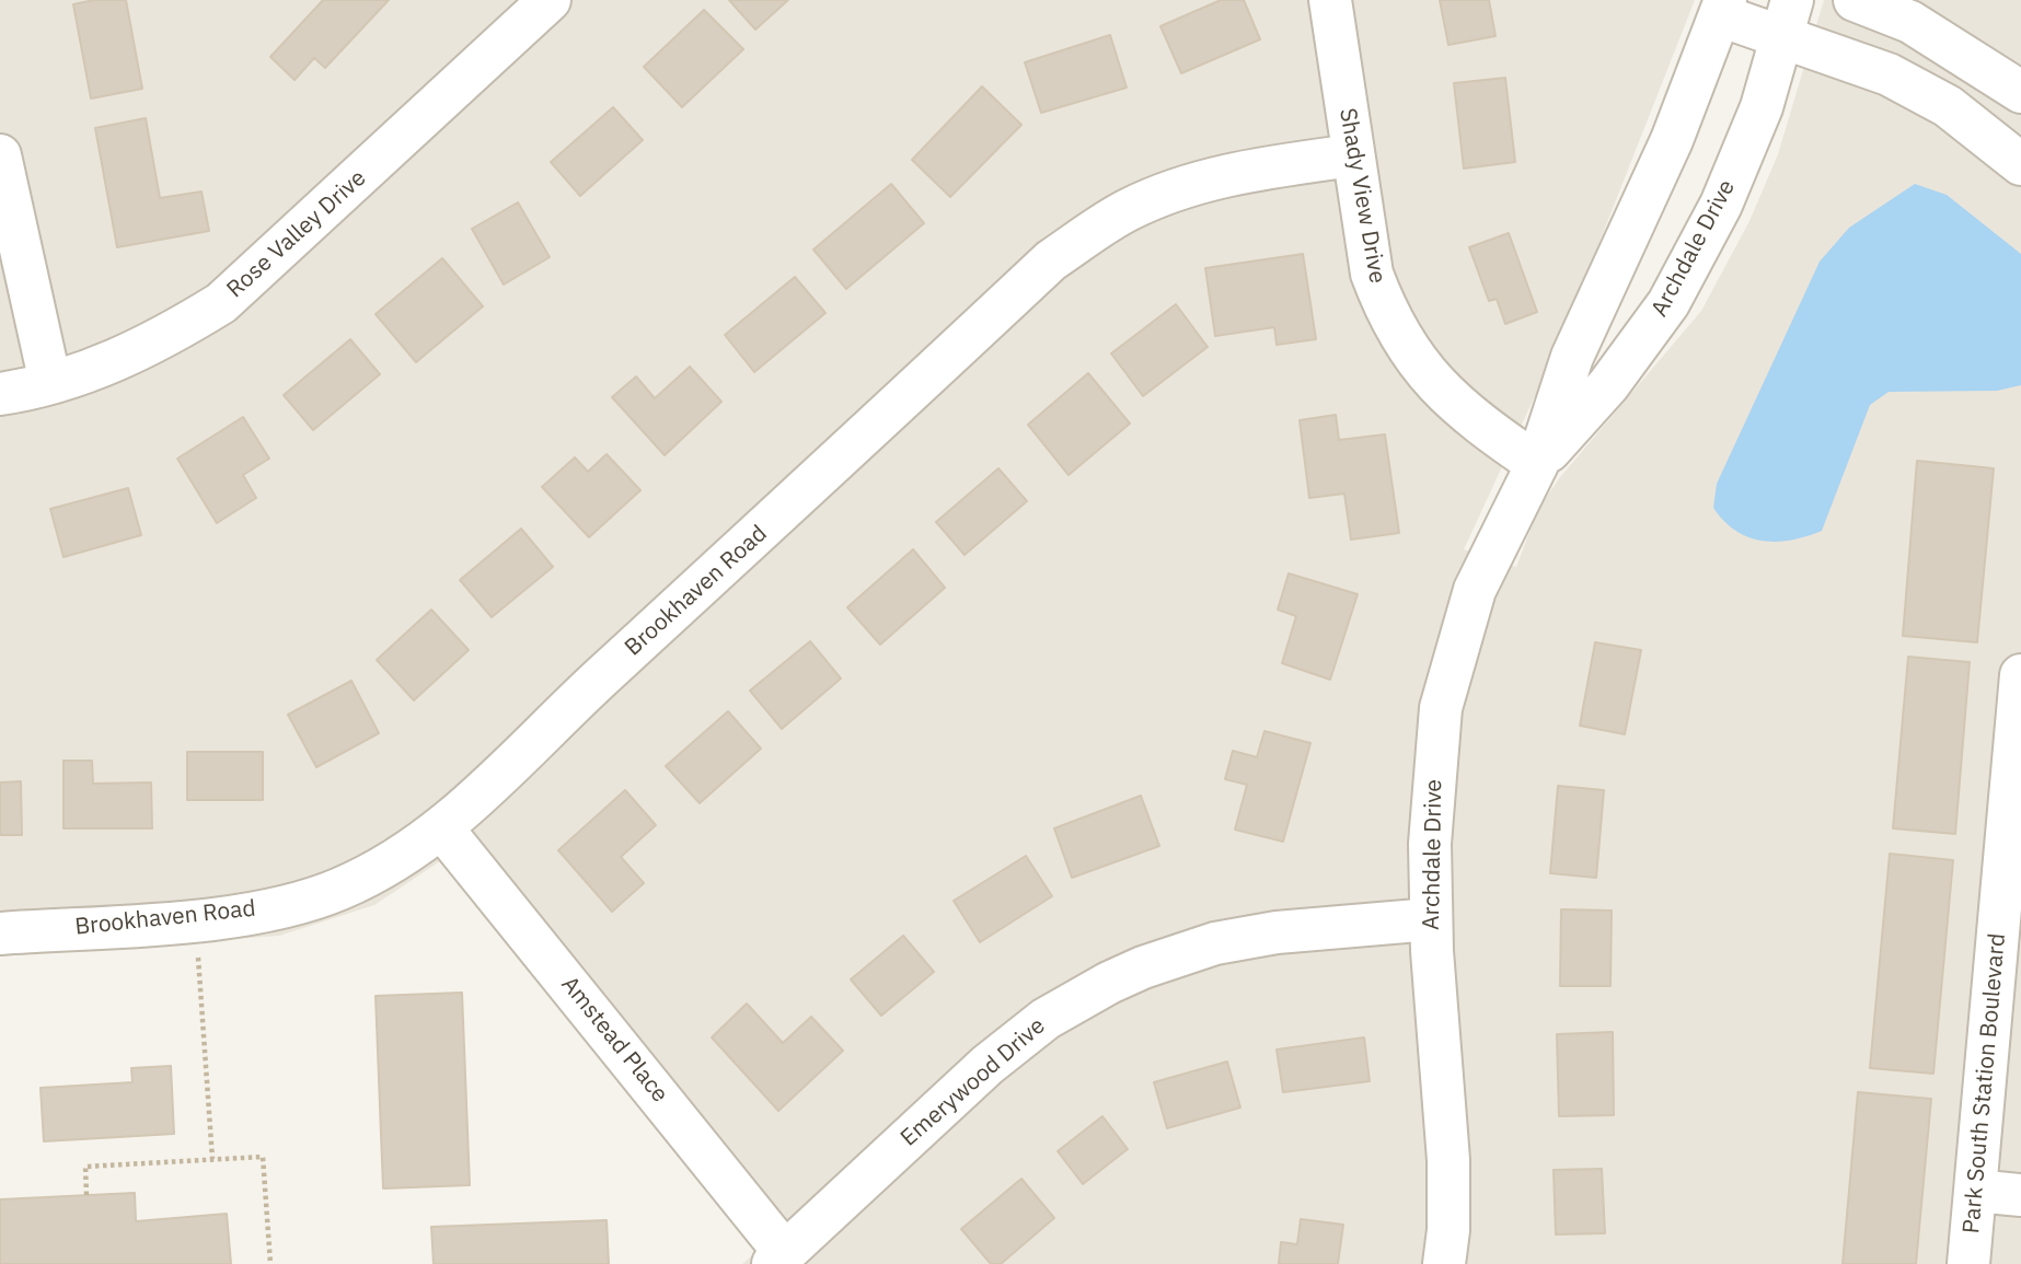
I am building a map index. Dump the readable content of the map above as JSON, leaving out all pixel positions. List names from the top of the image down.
{
  "streets": {
    "street": [
      "Shady View Drive",
      "Rose Valley Drive",
      "Archdale Drive",
      "Brookhaven Road",
      "Amstead Place",
      "Emerywood Drive",
      "Park South Station Boulevard"
    ]
  },
  "crossings": [
    ["Shady View Drive", "Archdale Drive"],
    ["Shady View Drive", "Brookhaven Road"],
    ["Archdale Drive", "Emerywood Drive"],
    ["Brookhaven Road", "Amstead Place"],
    ["Amstead Place", "Emerywood Drive"]
  ]
}
